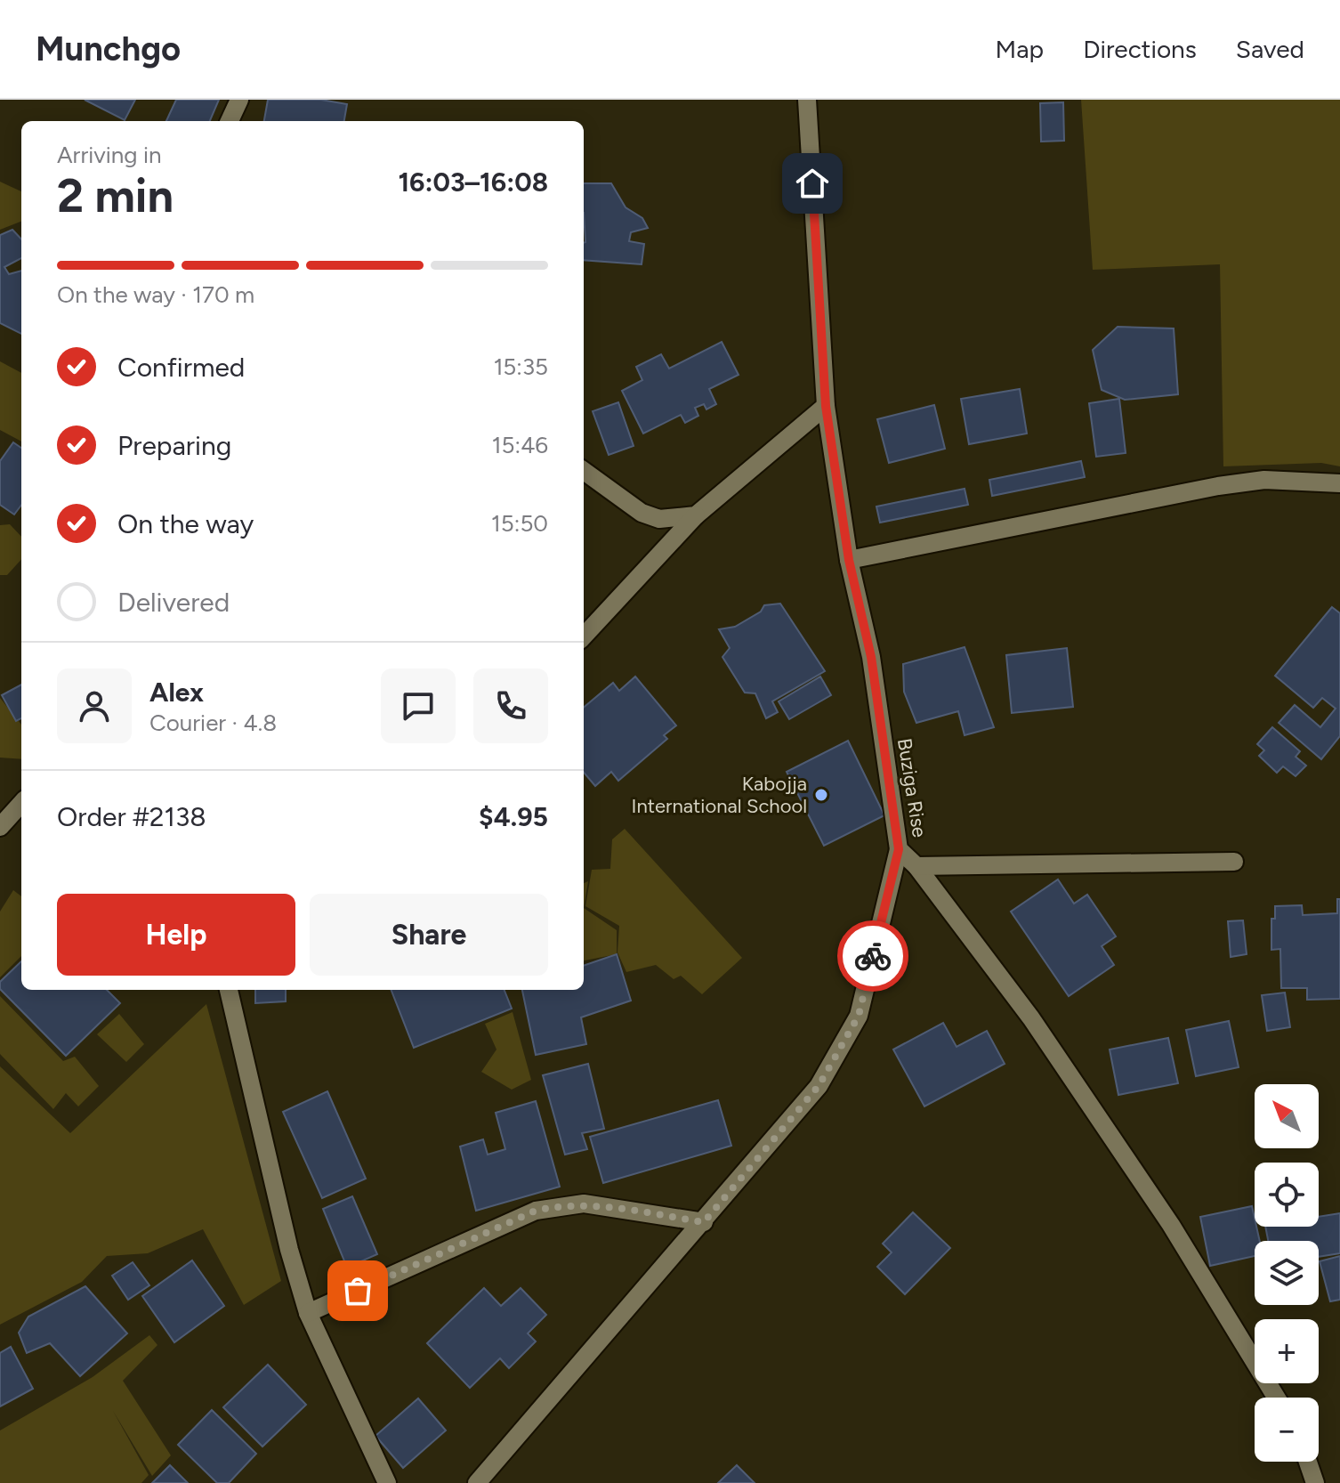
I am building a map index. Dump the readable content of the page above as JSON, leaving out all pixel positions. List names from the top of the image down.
{
  "streets": {
    "street": ["Buziga Rise"]
  },
  "places": ["Kabojja International School"],
  "north": "top left",
  "page": {
    "header": "Munchgo",
    "nav": ["Map", "Directions", "Saved"],
    "heading": ["2 min", "Arriving in", "16:03–16:08"],
    "panel": [
      "Alex",
      "Courier · 4.8",
      "Order #2138",
      "$4.95"
    ],
    "bar": "On the way · 170 m",
    "list": [
      ["Confirmed", "15:35"],
      ["Preparing", "15:46"],
      ["On the way", "15:50"],
      "Delivered"
    ],
    "buttons": ["Help", "Share"],
    "map_buttons": ["+", "−"]
  }
}
